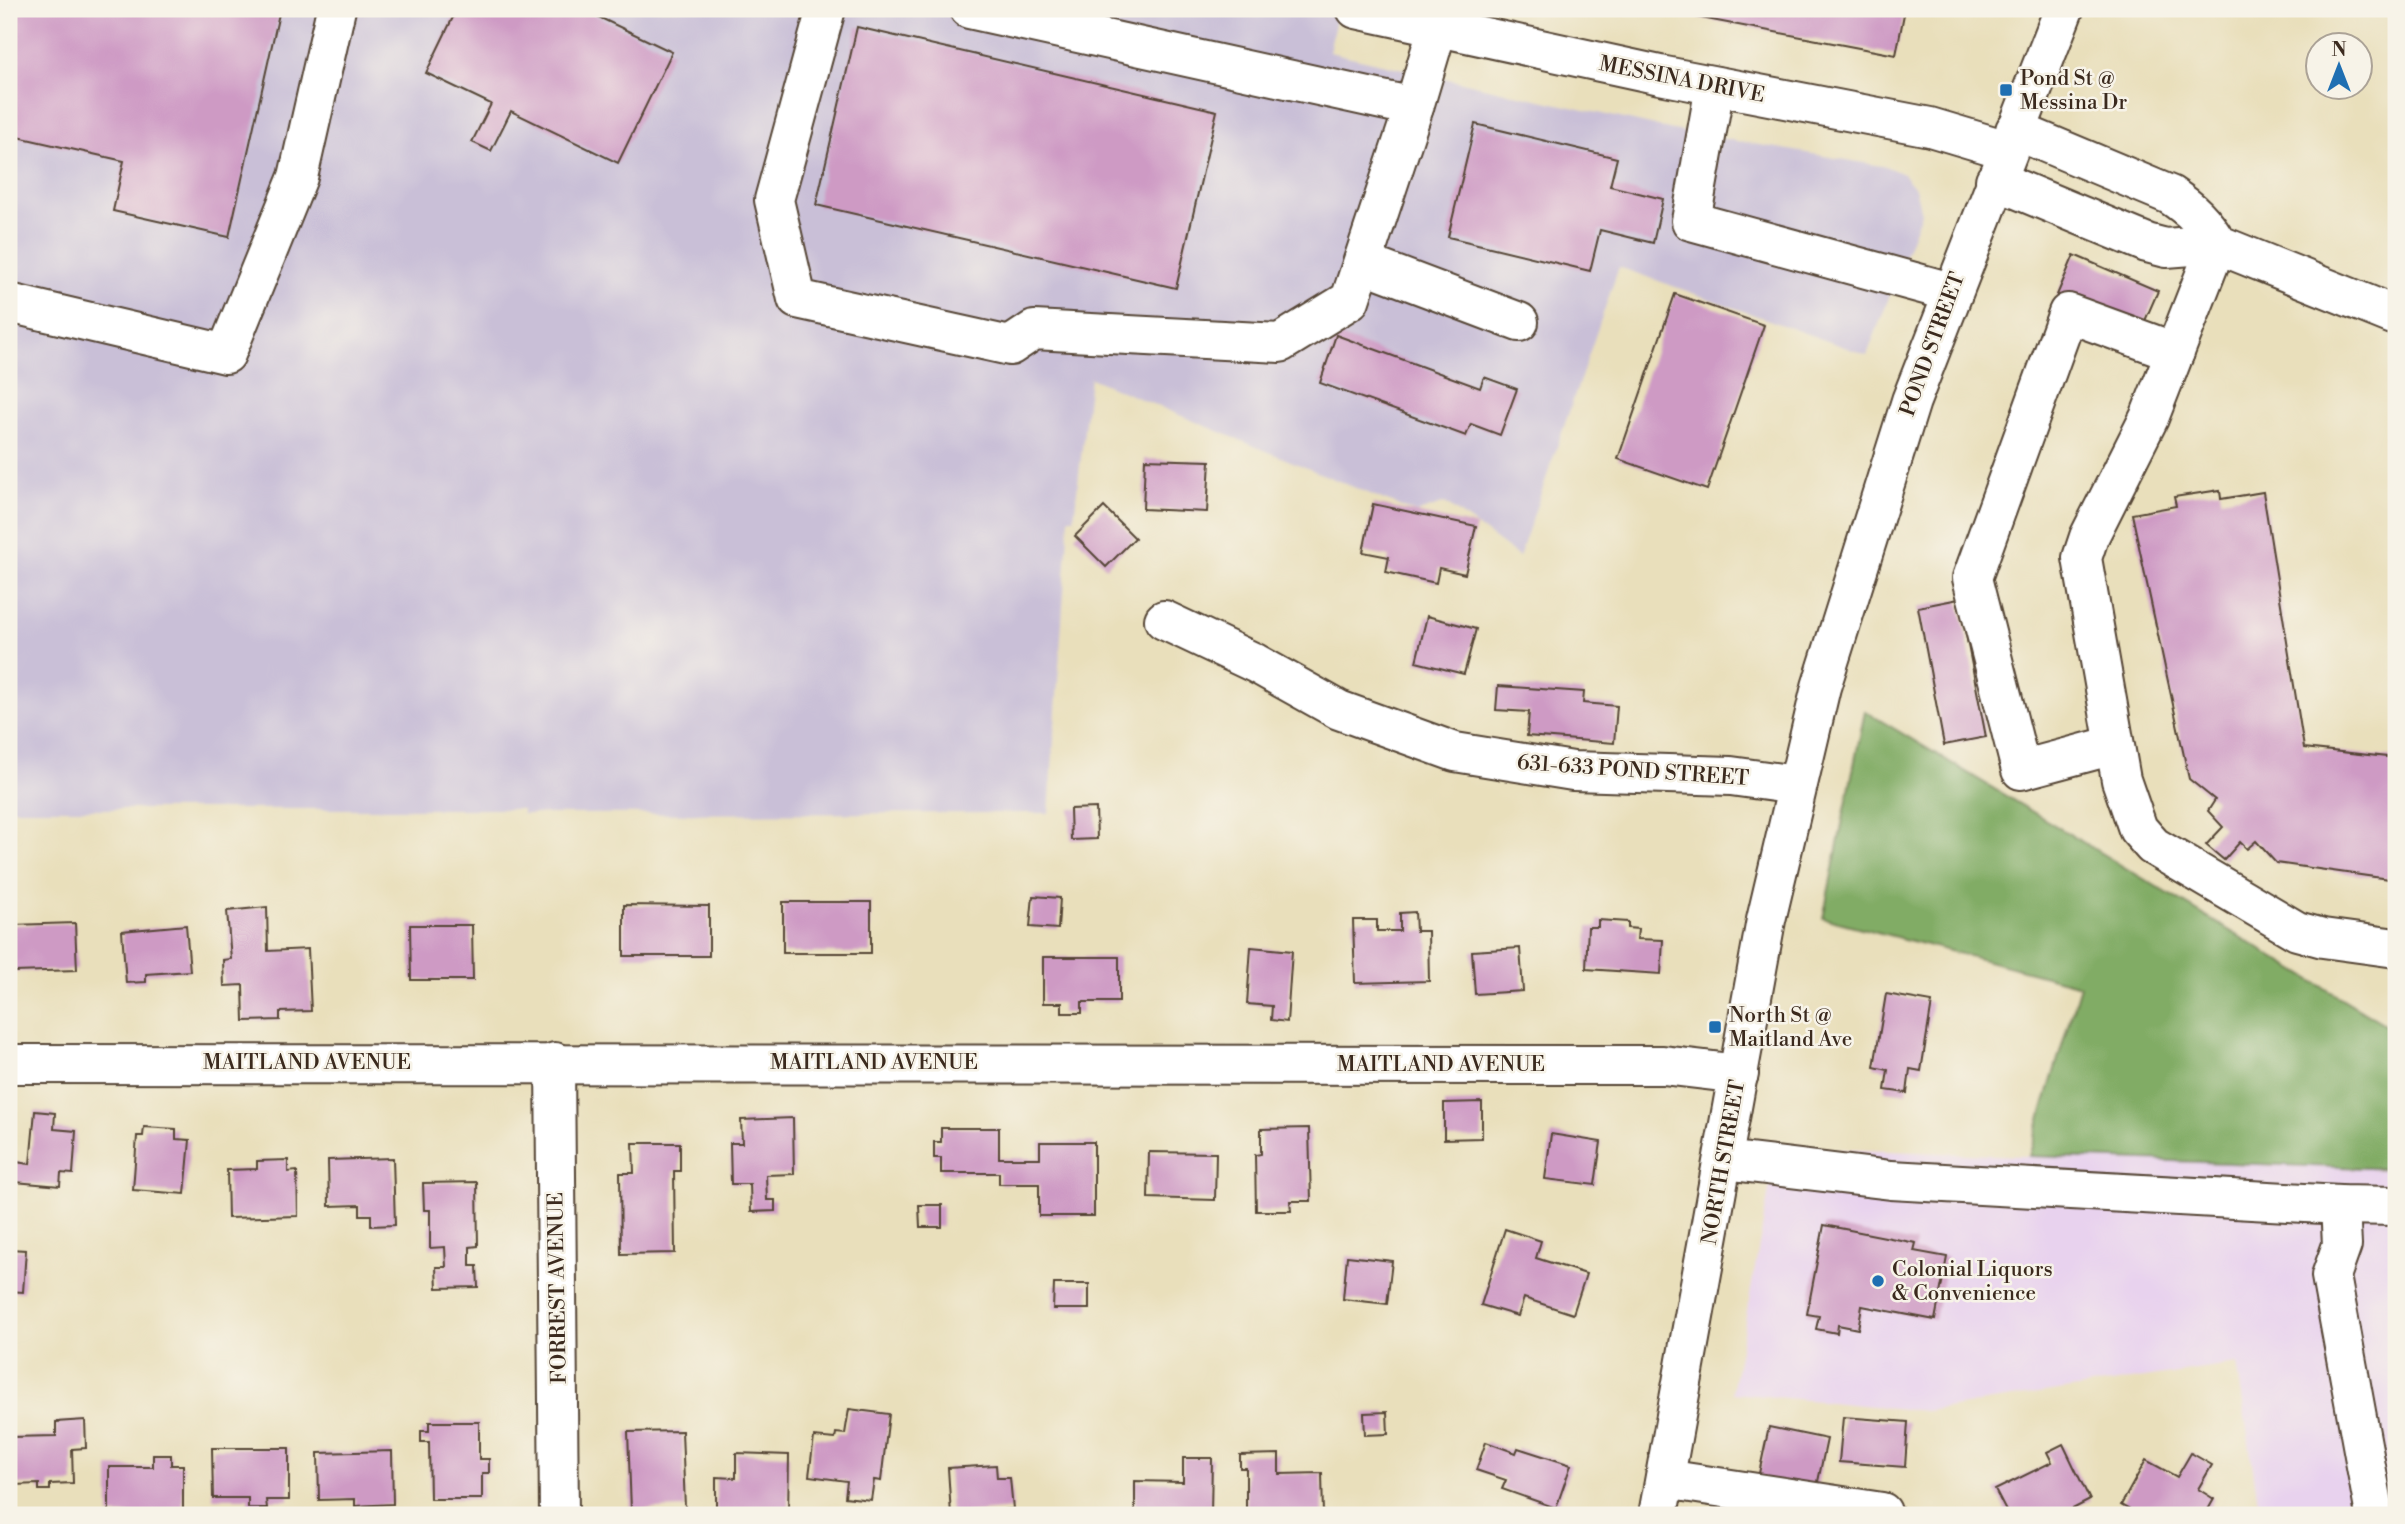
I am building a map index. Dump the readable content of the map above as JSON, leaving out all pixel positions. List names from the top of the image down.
{
  "streets": {
    "street": [
      "MESSINA DRIVE",
      "POND STREET",
      "631-633 POND STREET",
      "MAITLAND AVENUE",
      "NORTH STREET",
      "FORREST AVENUE"
    ]
  },
  "crossings": [
    ["MESSINA DRIVE", "POND STREET"],
    ["POND STREET", "NORTH STREET"],
    ["631-633 POND STREET", "NORTH STREET"],
    ["MAITLAND AVENUE", "NORTH STREET"],
    ["MAITLAND AVENUE", "FORREST AVENUE"]
  ],
  "places": {
    "transit": ["Pond St @ Messina Dr", "North St @ Maitland Ave"],
    "other": ["Colonial Liquors & Convenience"]
  },
  "north": "top"
}
